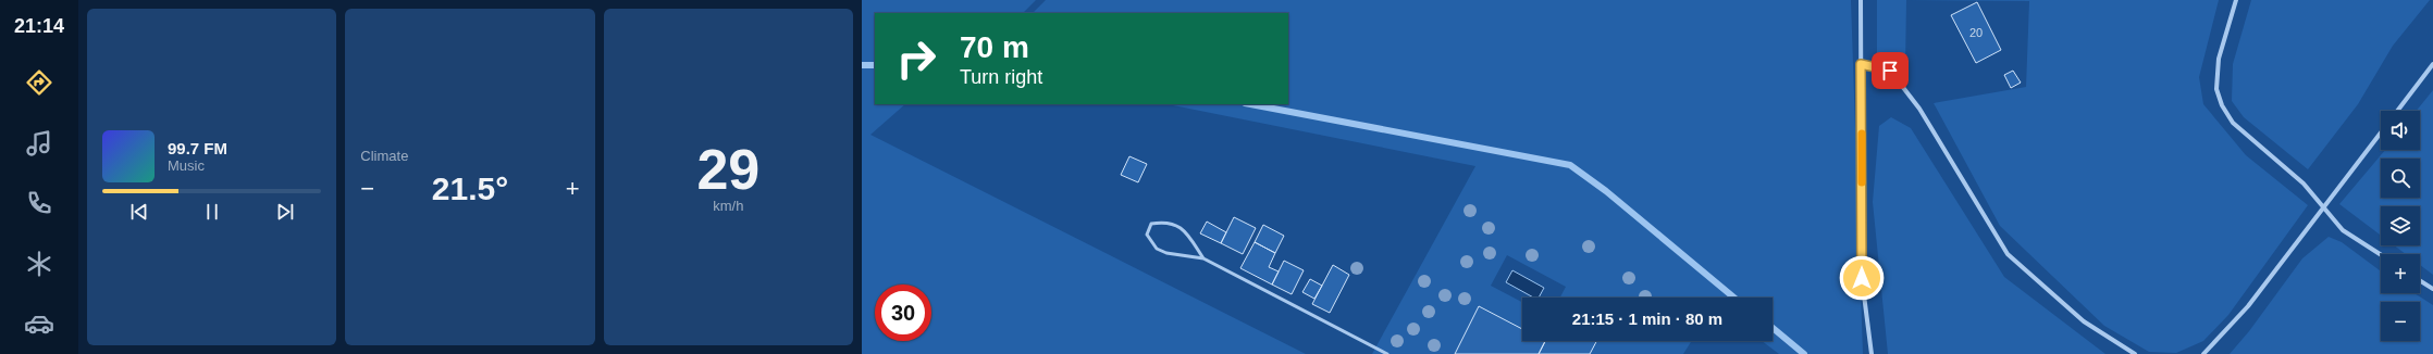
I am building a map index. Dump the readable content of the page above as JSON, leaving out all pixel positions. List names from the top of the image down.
{
  "house_numbers": ["20"],
  "page": {
    "tabs": "21:14",
    "tile": [
      "Climate",
      ["29", "km/h"]
    ],
    "turn": ["70 m", "Turn right"],
    "map_buttons": ["+", "−"],
    "song": ["99.7 FM", "Music"],
    "heat": ["−", "21.5°", "+"],
    "limit": "30",
    "trip": "21:15 · 1 min · 80 m"
  }
}
